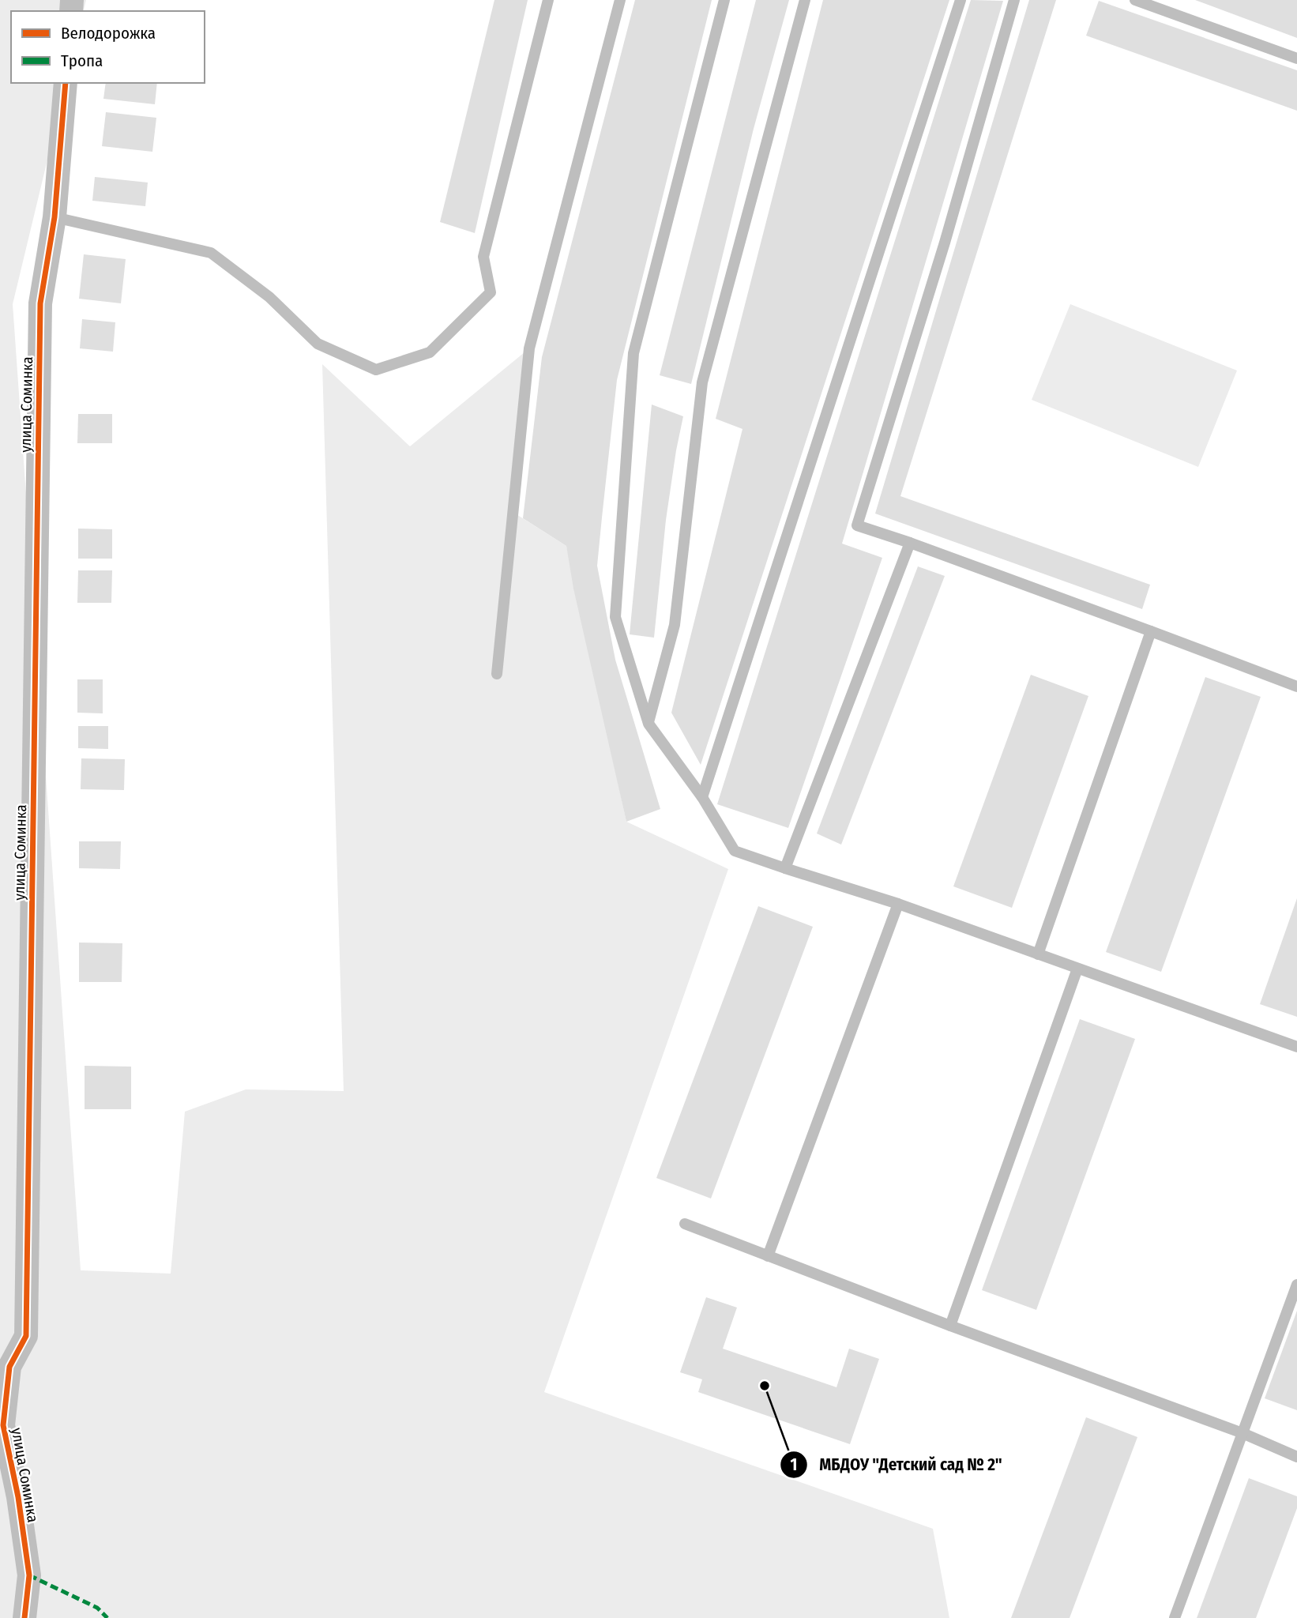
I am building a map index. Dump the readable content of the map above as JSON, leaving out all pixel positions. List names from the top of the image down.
{
  "streets": {
    "street": ["улица Соминка"]
  },
  "places": ["МБДОУ \"Детский сад № 2\""],
  "legend": ["Велодорожка", "Тропа"]
}
